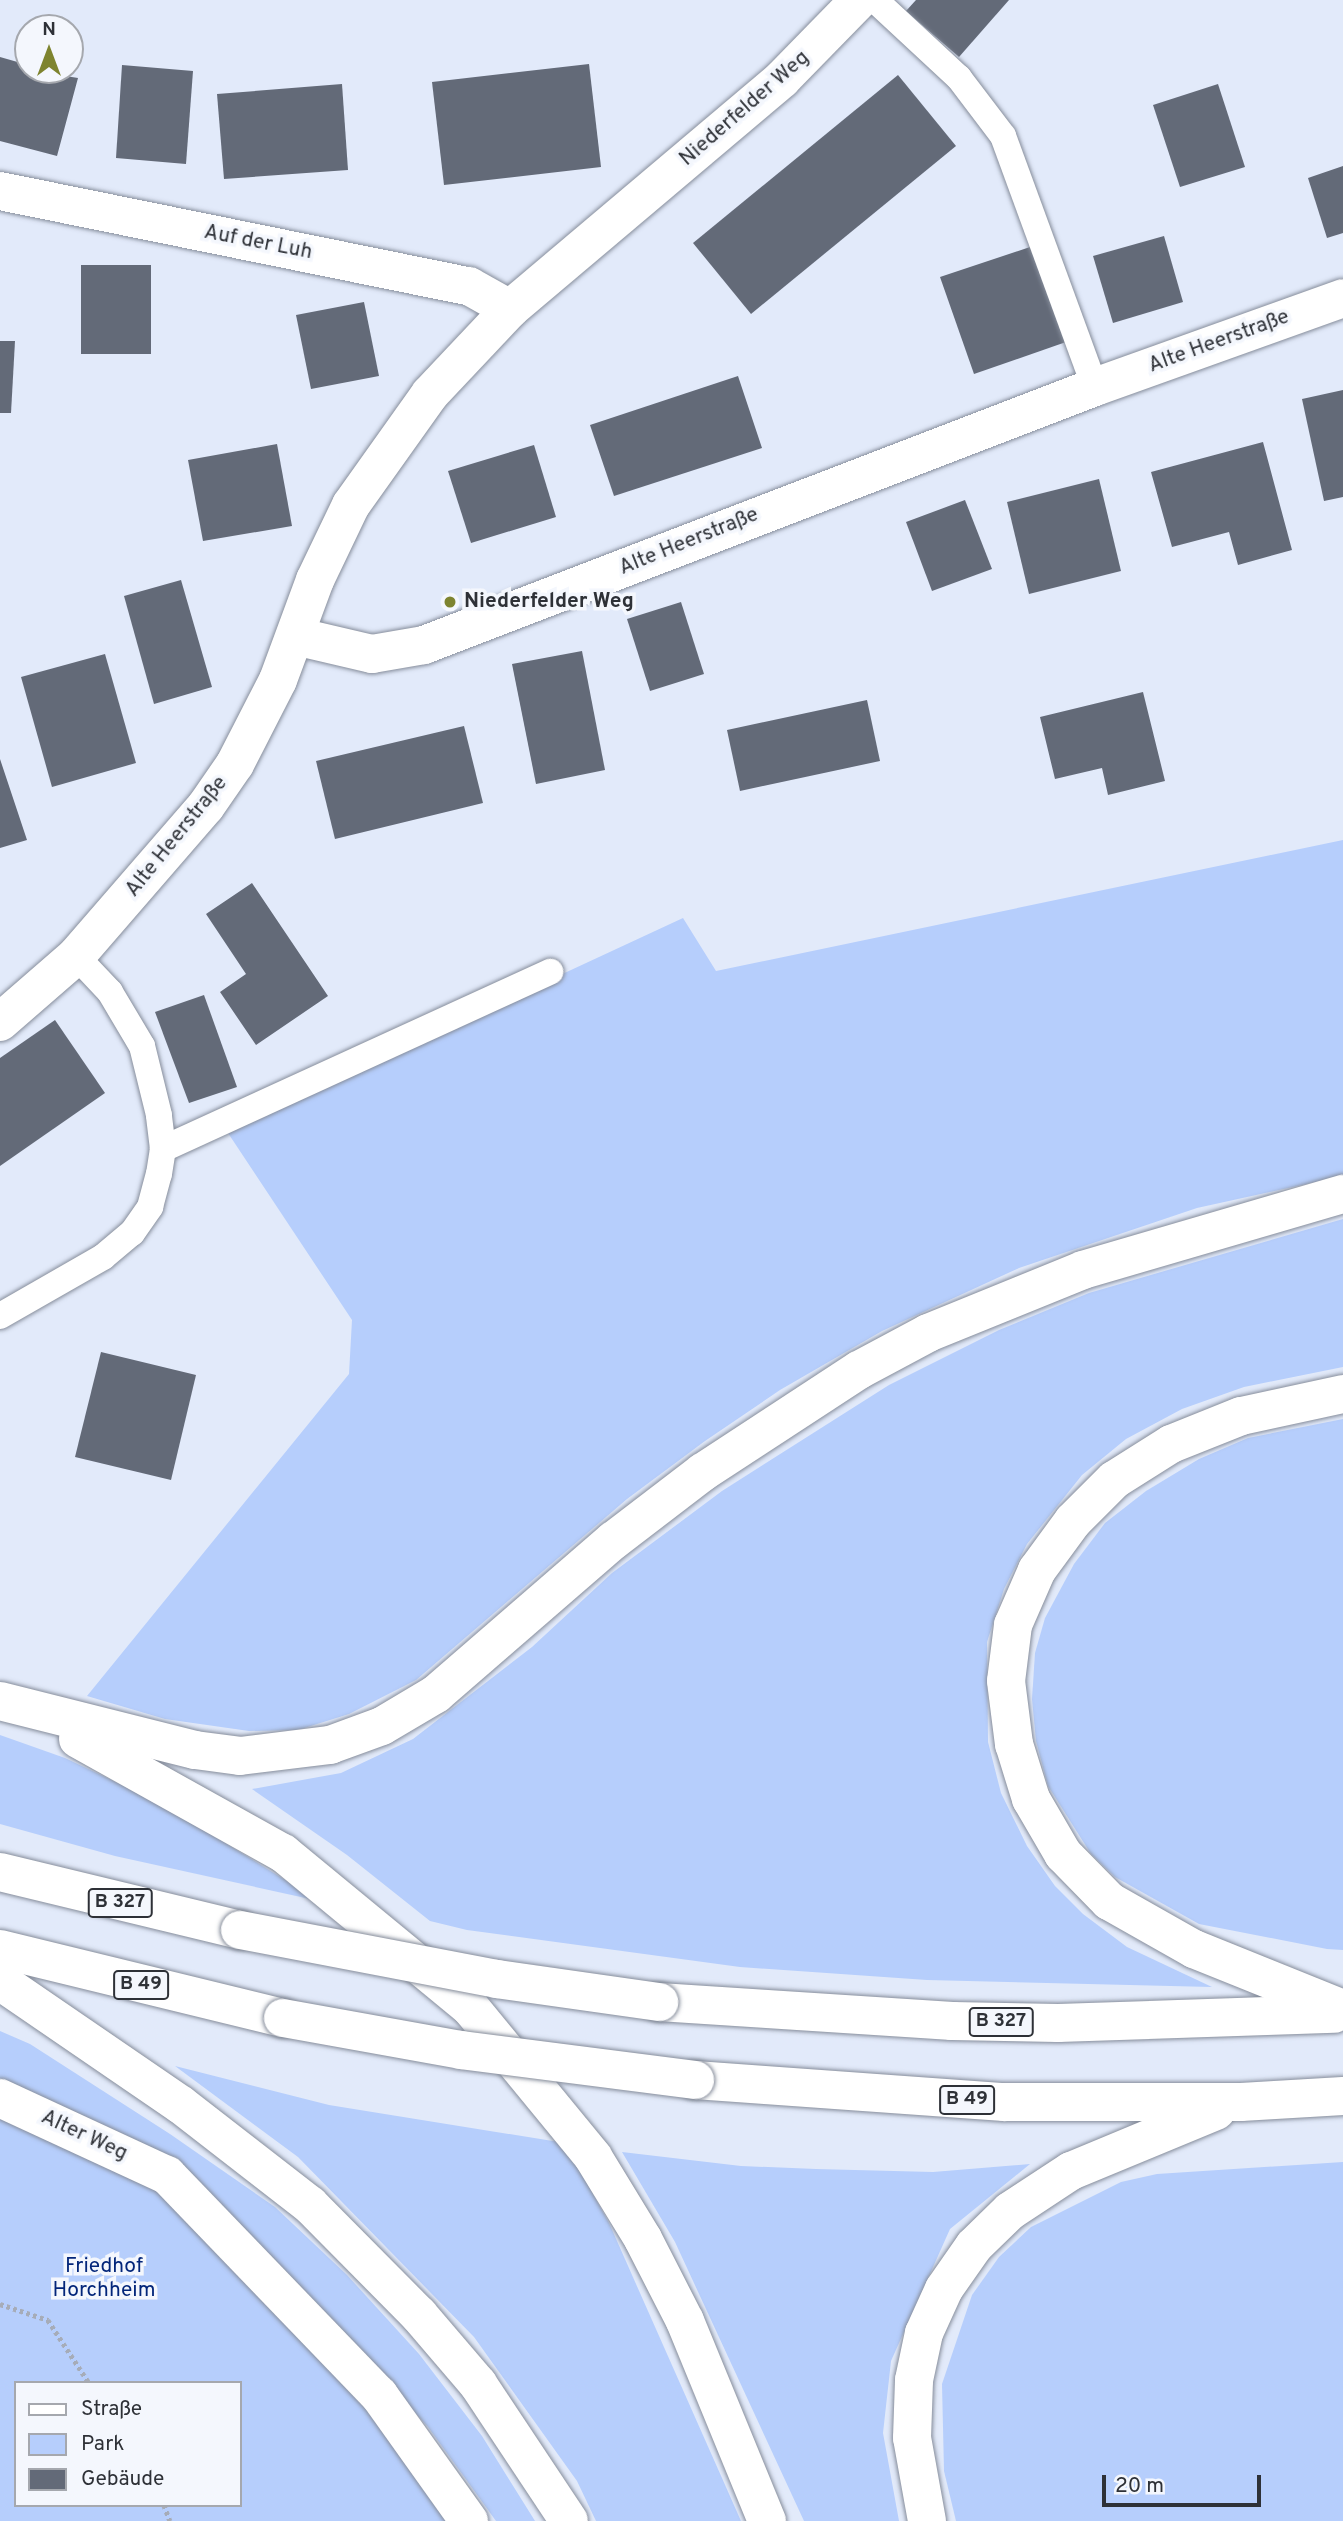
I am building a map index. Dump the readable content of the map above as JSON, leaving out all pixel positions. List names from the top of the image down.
{
  "streets": {
    "main road": [
      "Niederfelder Weg",
      "Auf der Luh",
      "Alte Heerstraße",
      "B 327",
      "B 49",
      "Alter Weg"
    ]
  },
  "crossings": [
    ["Niederfelder Weg", "Auf der Luh"],
    ["Niederfelder Weg", "Alte Heerstraße"]
  ],
  "parks": ["Friedhof Horchheim"],
  "places": ["Niederfelder Weg"],
  "legend": ["Straße", "Park", "Gebäude"],
  "scale_bar": "20 m",
  "north": "top"
}
